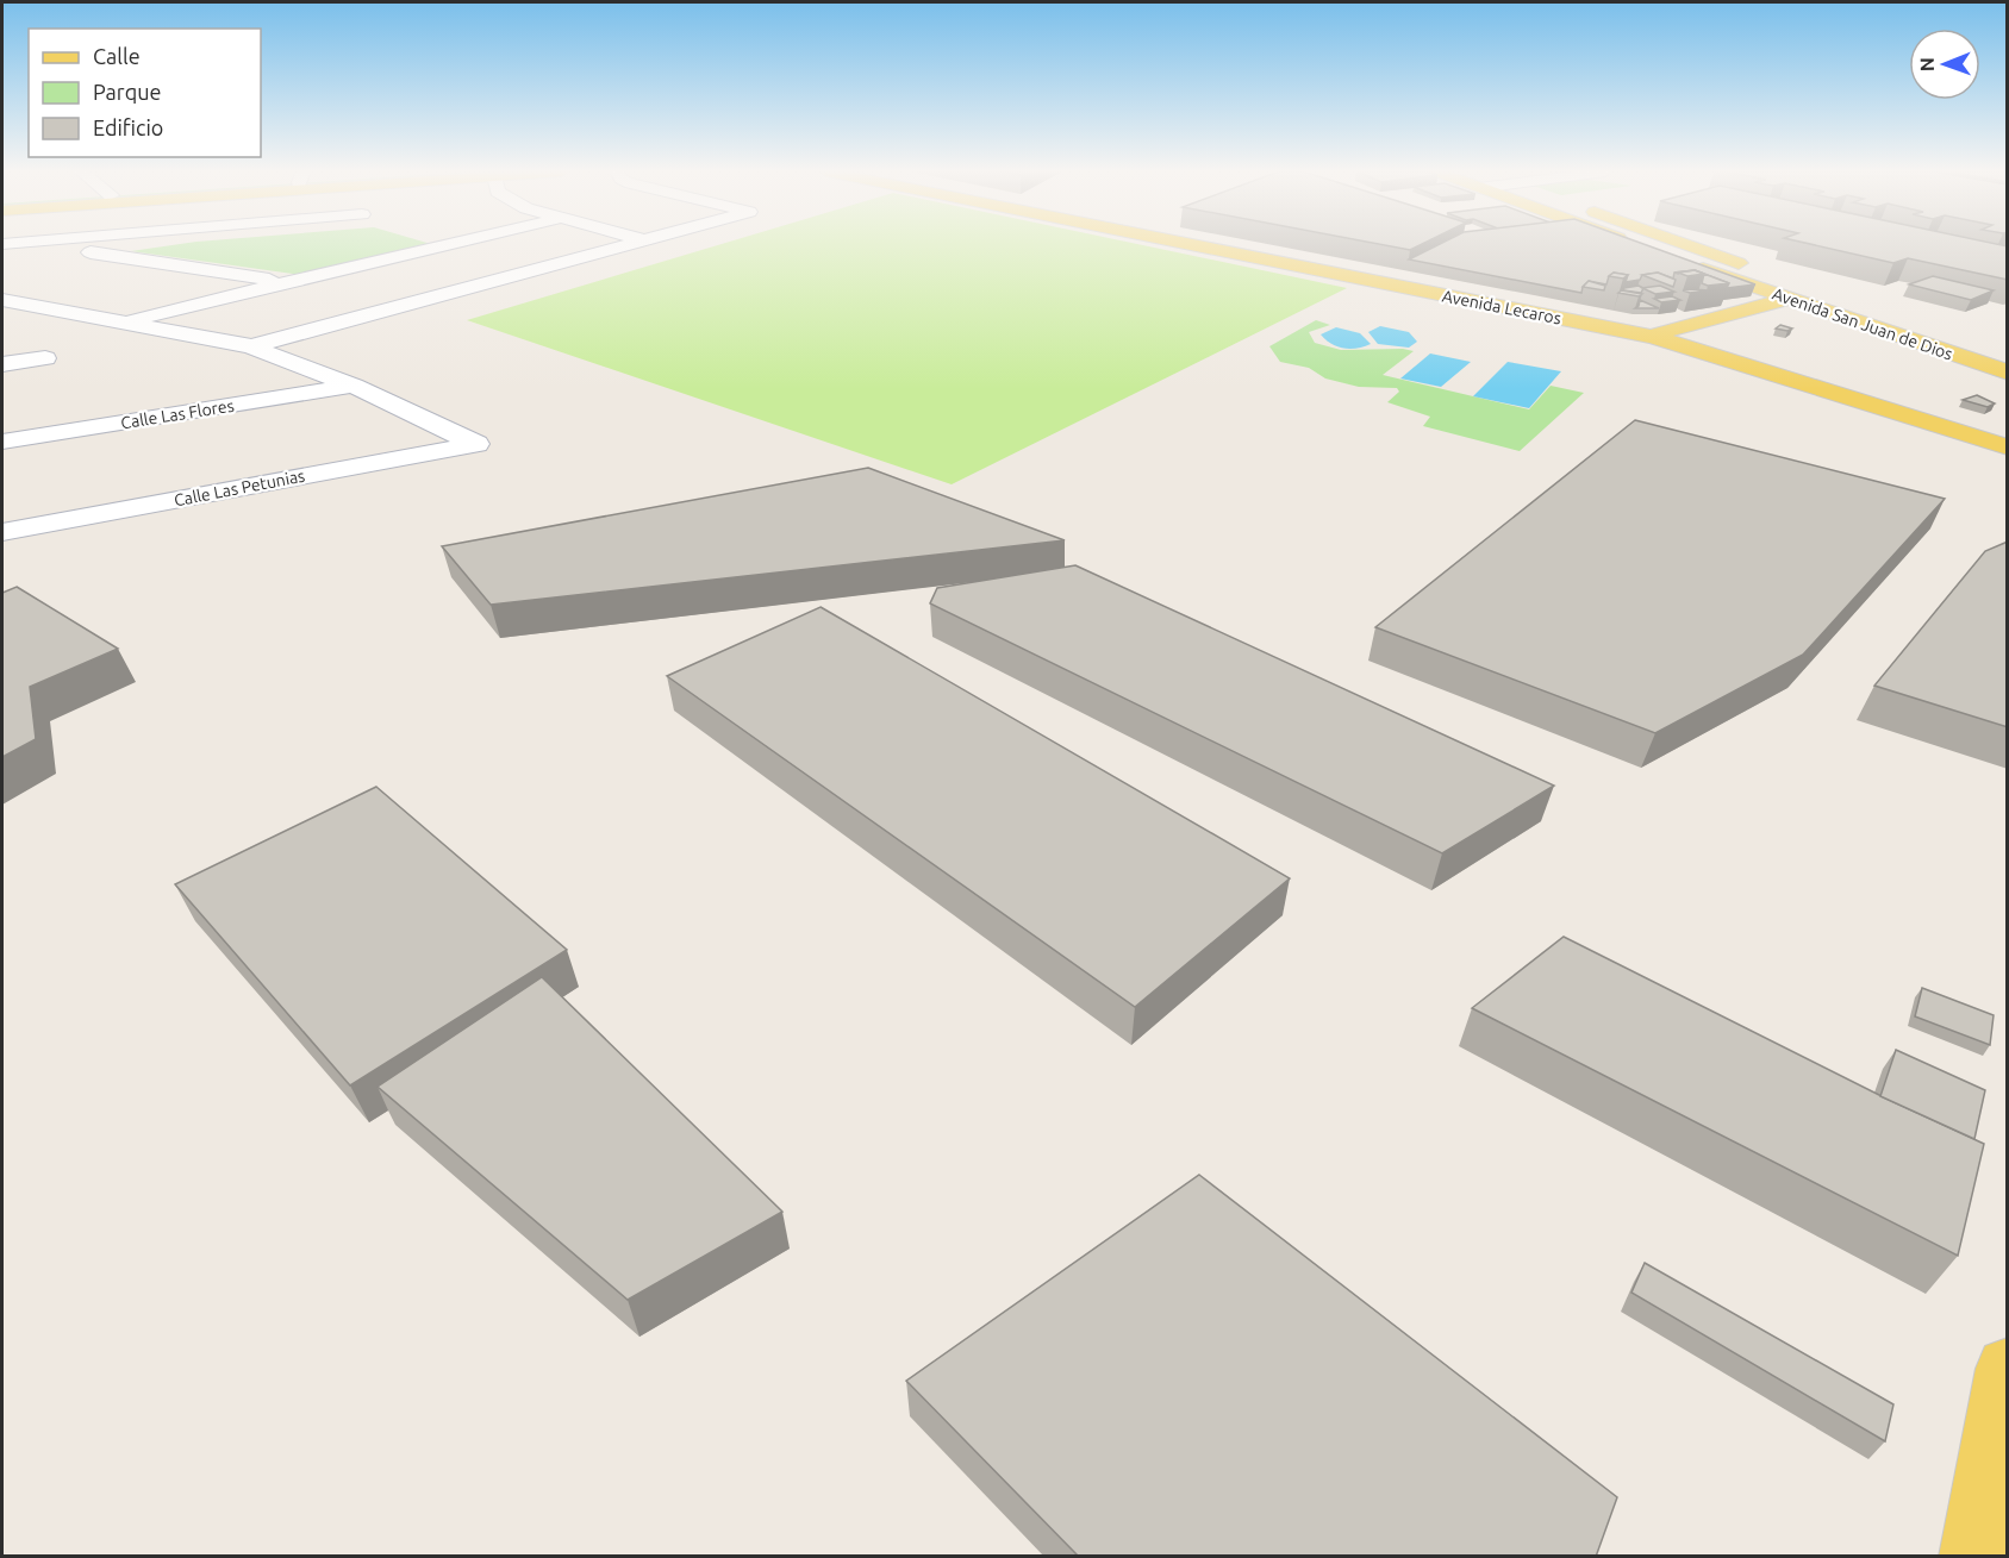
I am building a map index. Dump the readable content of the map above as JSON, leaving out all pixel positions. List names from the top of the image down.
{
  "streets": {
    "main road": ["Avenida Lecaros", "Avenida San Juan de Dios"],
    "street": ["Calle Las Flores", "Calle Las Petunias"]
  },
  "crossings": [
    ["Avenida Lecaros", "Avenida San Juan de Dios"],
    ["Calle Las Flores", "Calle Las Petunias"]
  ],
  "legend": ["Calle", "Parque", "Edificio"],
  "north": "left"
}
